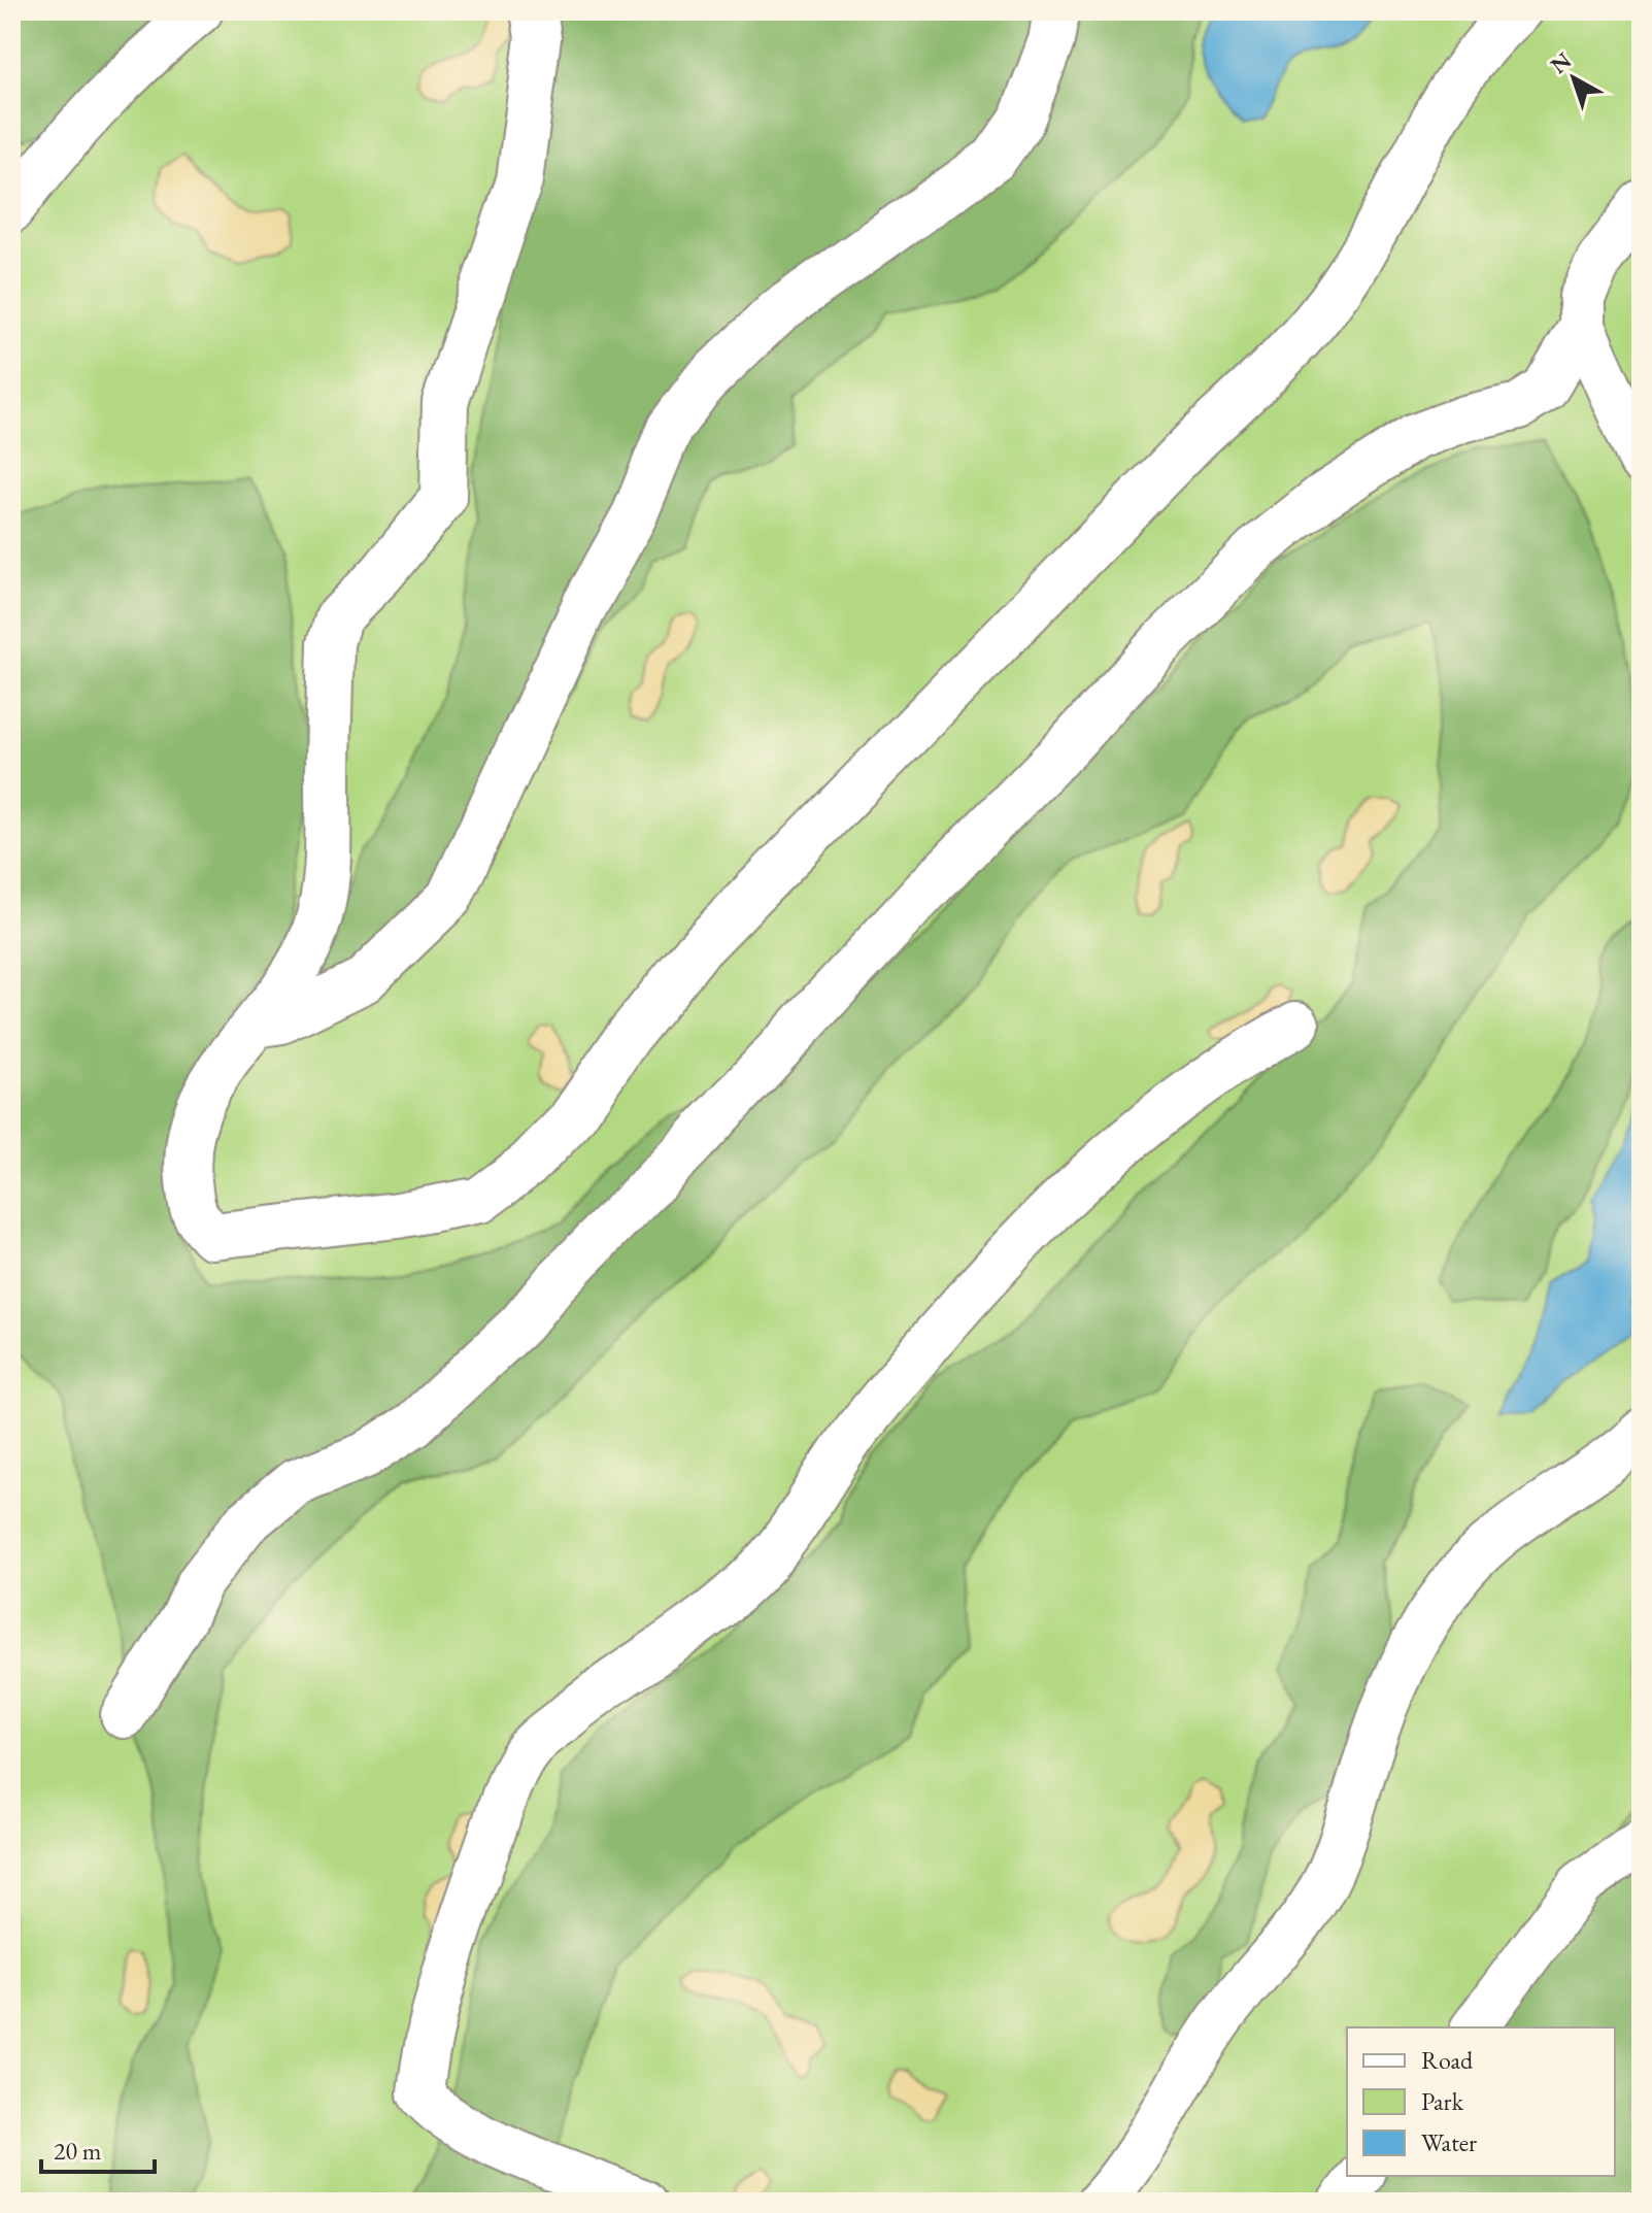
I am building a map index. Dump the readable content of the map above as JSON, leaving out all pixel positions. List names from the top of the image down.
{
  "legend": ["Road", "Park", "Water"],
  "scale_bar": "20 m",
  "north": "top left"
}
